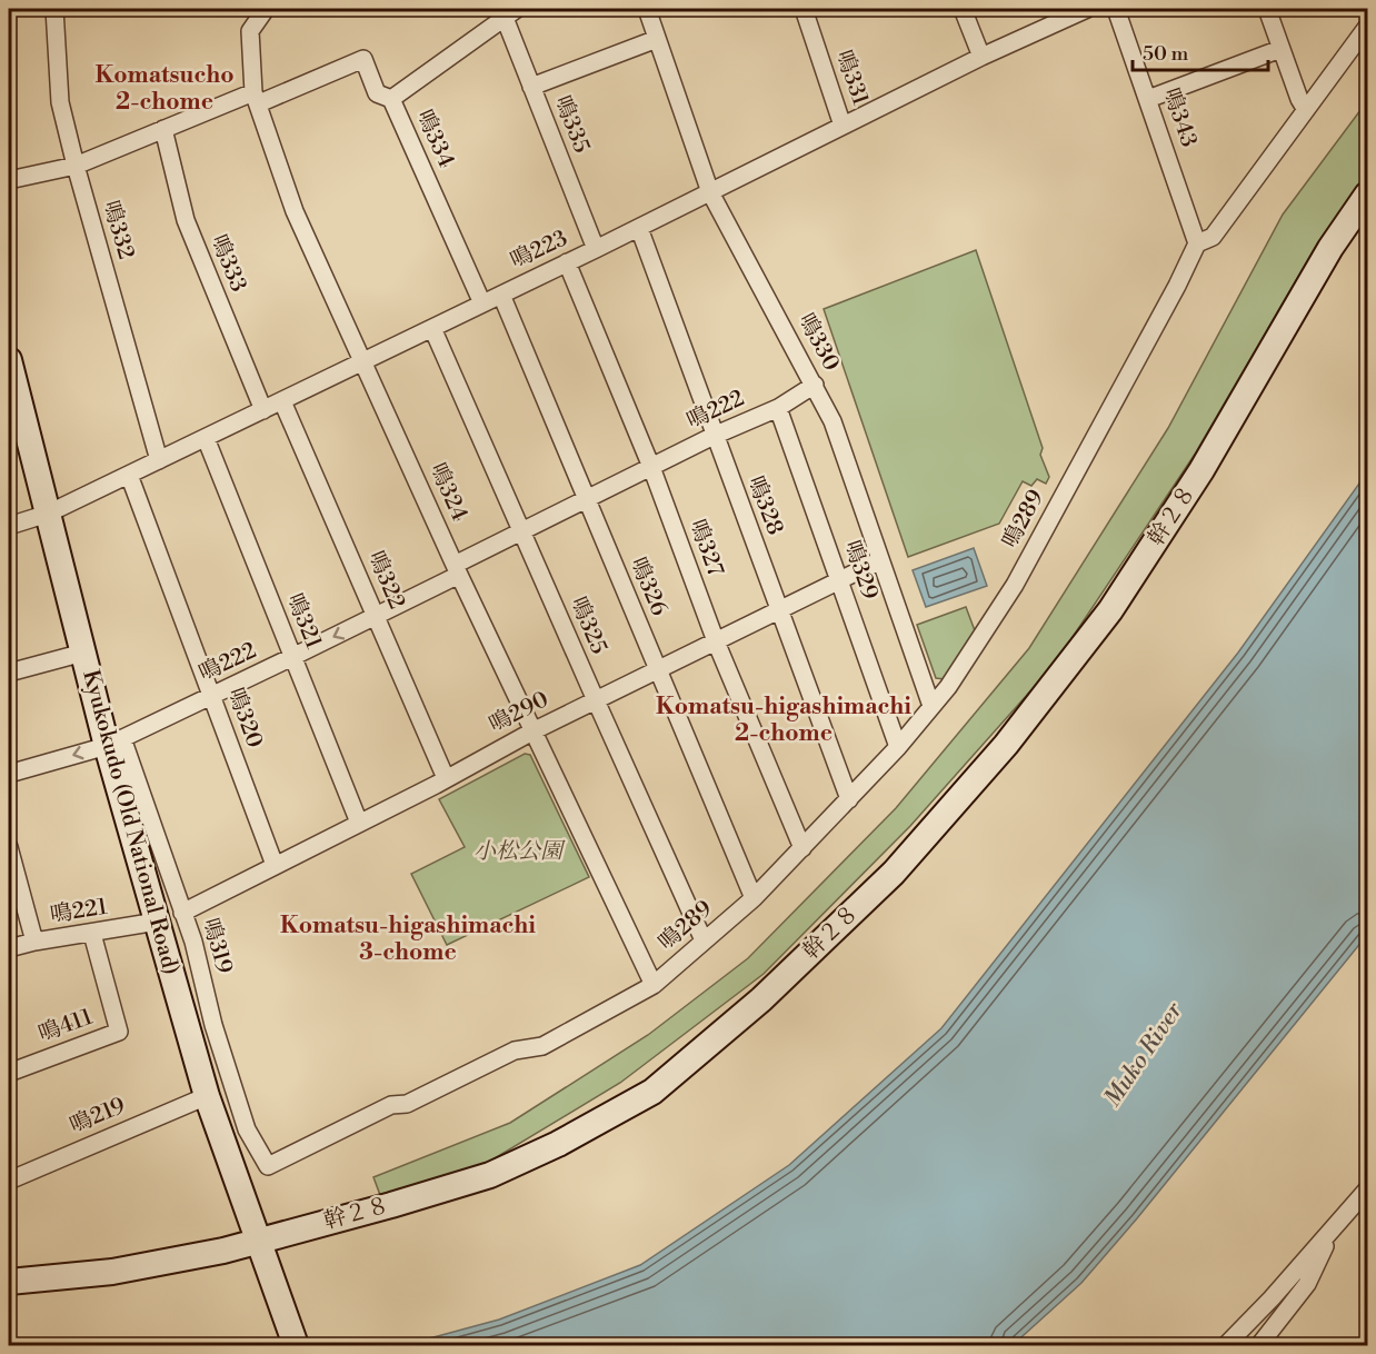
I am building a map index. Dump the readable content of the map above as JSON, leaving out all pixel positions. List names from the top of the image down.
{
  "streets": {
    "street": [
      "鳴331",
      "鳴343",
      "鳴335",
      "鳴334",
      "鳴332",
      "鳴223",
      "鳴333",
      "鳴330",
      "鳴222",
      "鳴324",
      "鳴328",
      "幹２８",
      "鳴289",
      "鳴327",
      "鳴329",
      "鳴322",
      "鳴326",
      "鳴321",
      "鳴325",
      "鳴290",
      "鳴320",
      "Kyukokudo (Old National Road)",
      "鳴221",
      "鳴319",
      "鳴411",
      "鳴219"
    ]
  },
  "crossings": [
    ["鳴331", "鳴223"],
    ["鳴343", "鳴289"],
    ["鳴335", "鳴334"],
    ["鳴335", "鳴223"],
    ["鳴334", "鳴223"],
    ["鳴332", "鳴223"],
    ["鳴223", "鳴333"],
    ["鳴223", "鳴330"],
    ["鳴223", "鳴324"],
    ["鳴223", "鳴328"],
    ["鳴223", "鳴327"],
    ["鳴223", "鳴322"],
    ["鳴223", "鳴326"],
    ["鳴223", "鳴321"],
    ["鳴223", "鳴325"],
    ["鳴223", "鳴320"],
    ["鳴223", "Kyukokudo (Old National Road)"],
    ["鳴330", "鳴222"],
    ["鳴330", "鳴289"],
    ["鳴330", "鳴290"],
    ["鳴222", "鳴324"],
    ["鳴222", "鳴328"],
    ["鳴222", "鳴327"],
    ["鳴222", "鳴329"],
    ["鳴222", "鳴322"],
    ["鳴222", "鳴326"],
    ["鳴222", "鳴321"],
    ["鳴222", "鳴325"],
    ["鳴222", "鳴320"],
    ["鳴222", "Kyukokudo (Old National Road)"],
    ["鳴222", "鳴319"],
    ["鳴324", "鳴289"],
    ["鳴324", "鳴290"],
    ["鳴328", "鳴289"],
    ["鳴328", "鳴290"],
    ["幹２８", "Kyukokudo (Old National Road)"],
    ["鳴289", "鳴327"],
    ["鳴289", "鳴329"],
    ["鳴289", "鳴326"],
    ["鳴289", "鳴325"],
    ["鳴289", "鳴319"],
    ["鳴327", "鳴290"],
    ["鳴329", "鳴290"],
    ["鳴322", "鳴290"],
    ["鳴326", "鳴290"],
    ["鳴321", "鳴290"],
    ["鳴325", "鳴290"],
    ["鳴290", "鳴320"],
    ["鳴290", "鳴319"],
    ["Kyukokudo (Old National Road)", "鳴221"],
    ["Kyukokudo (Old National Road)", "鳴319"],
    ["Kyukokudo (Old National Road)", "鳴219"],
    ["鳴221", "鳴411"]
  ],
  "districts": ["Komatsucho 2-chome", "Komatsu-higashimachi 2-chome", "Komatsu-higashimachi 3-chome"],
  "water": ["Muko River"],
  "parks": ["小松公園"],
  "scale_bar": "50 m"
}
